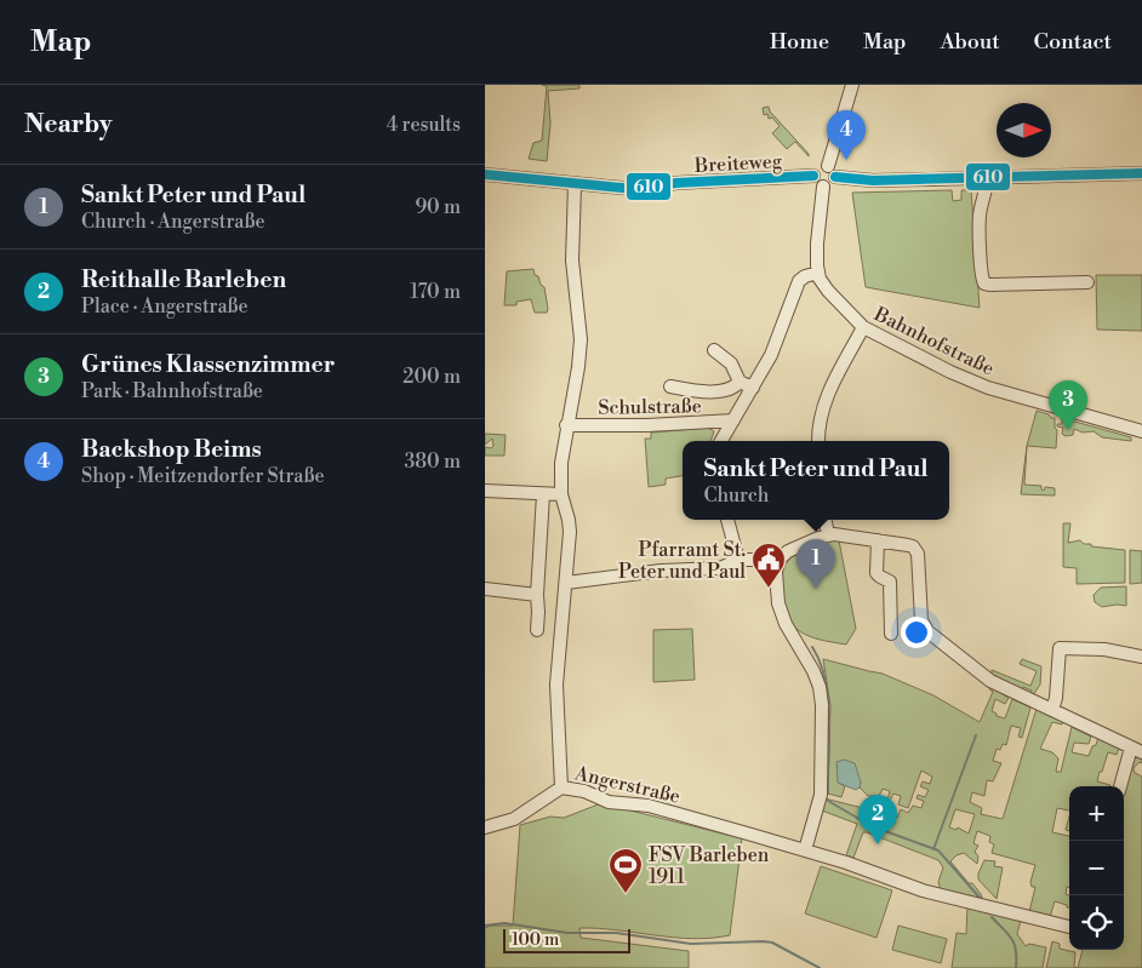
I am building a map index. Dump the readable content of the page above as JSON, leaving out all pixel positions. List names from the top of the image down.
{
  "streets": {
    "street": [
      "Breiteweg",
      "Bahnhofstraße",
      "Schulstraße",
      "Angerstraße"
    ]
  },
  "crossings": [
    ["Bahnhofstraße", "Schulstraße"]
  ],
  "places": {
    "public building": ["Pfarramt St. Peter und Paul"],
    "sports": ["FSV Barleben 1911"]
  },
  "lines": ["transit line 610"],
  "scale_bar": "100 m",
  "north": "right",
  "page": {
    "header": "Map",
    "nav": [
      "Home",
      "Map",
      "About",
      "Contact"
    ],
    "heading": ["Nearby", "4 results"],
    "pins": [
      "4",
      "3",
      "1",
      "2"
    ],
    "list": [
      {
        "mark": "1",
        "name": "Sankt Peter und Paul",
        "note": "Church · Angerstraße",
        "value": "90 m"
      },
      {
        "mark": "2",
        "name": "Reithalle Barleben",
        "note": "Place · Angerstraße",
        "value": "170 m"
      },
      {
        "mark": "3",
        "name": "Grünes Klassenzimmer",
        "note": "Park · Bahnhofstraße",
        "value": "200 m"
      },
      {
        "mark": "4",
        "name": "Backshop Beims",
        "note": "Shop · Meitzendorfer Straße",
        "value": "380 m"
      }
    ],
    "popup": ["Sankt Peter und Paul", "Church"],
    "map_buttons": ["+", "−"],
    "scale": "100 m"
  }
}
